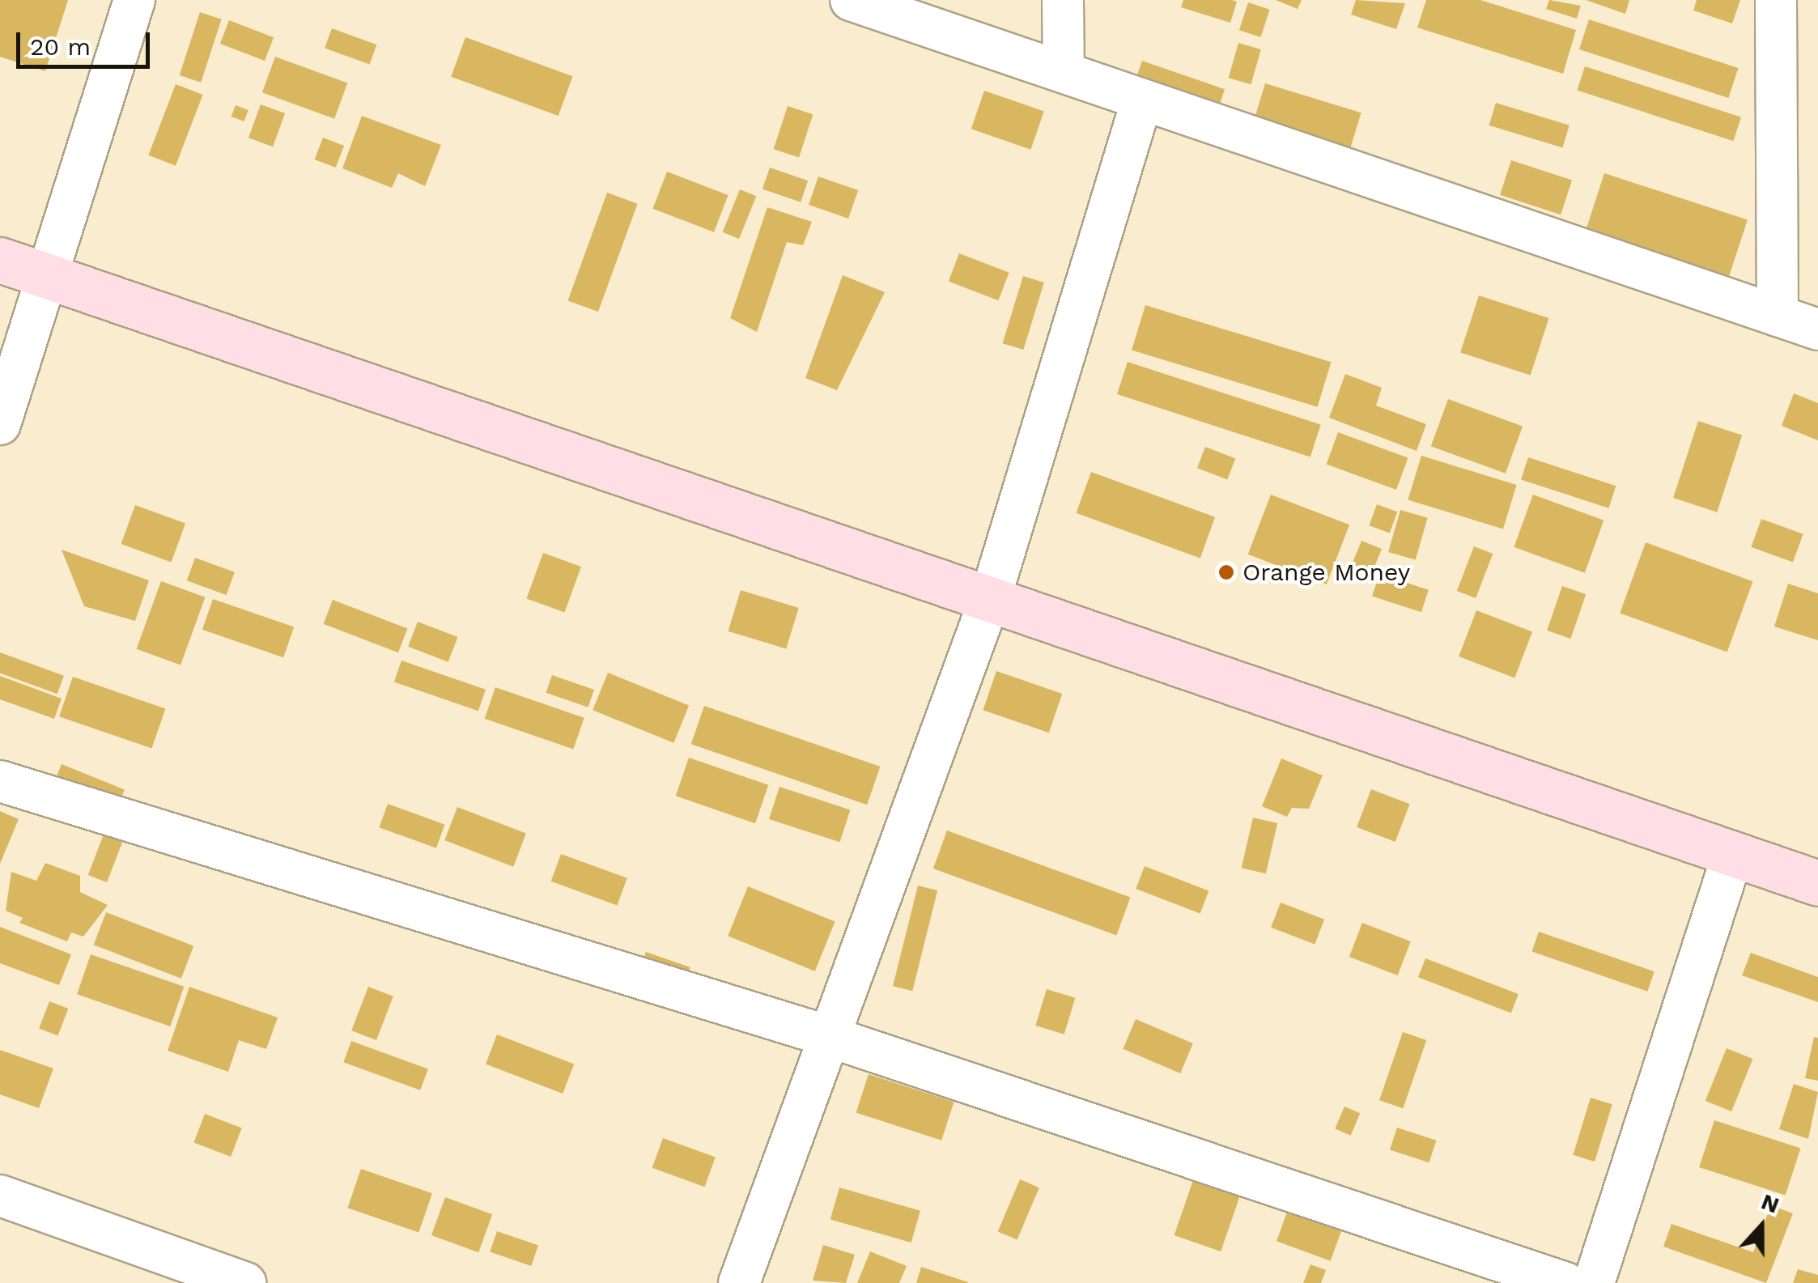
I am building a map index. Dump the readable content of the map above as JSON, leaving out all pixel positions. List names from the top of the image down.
{
  "places": ["Orange Money"],
  "scale_bar": "20 m",
  "north": "top"
}
